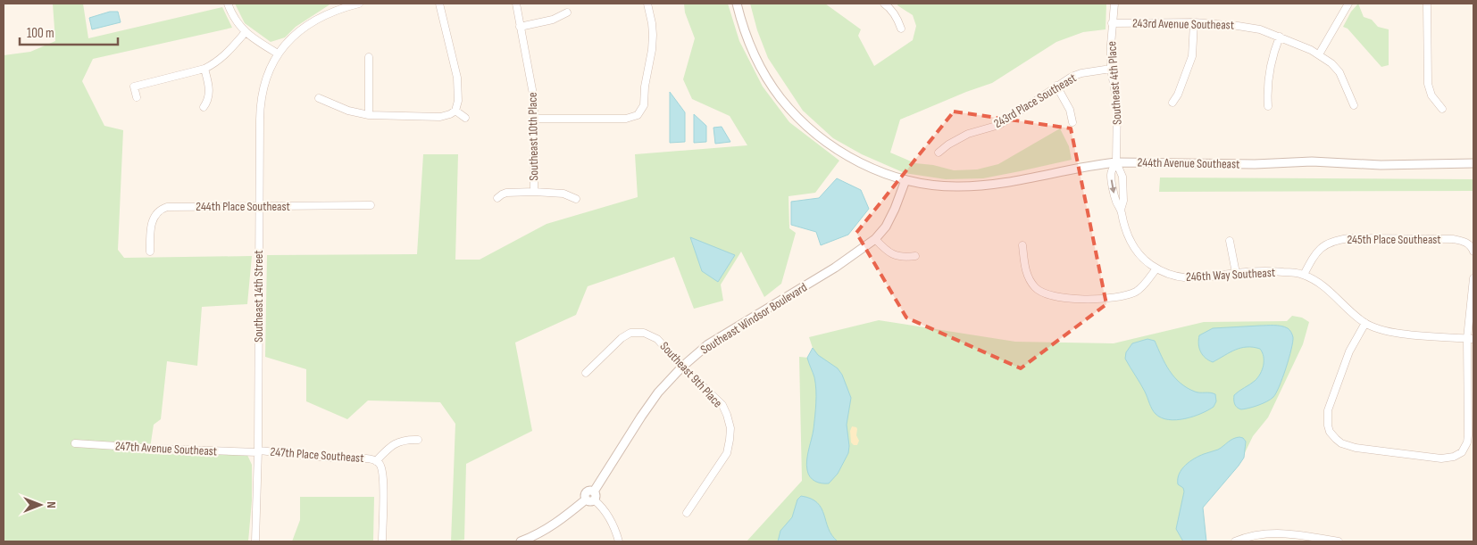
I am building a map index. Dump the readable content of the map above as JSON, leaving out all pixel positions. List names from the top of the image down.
{
  "streets": {
    "street": [
      "243rd Avenue Southeast",
      "Southeast 4th Place",
      "243rd Place Southeast",
      "Southeast 10th Place",
      "244th Avenue Southeast",
      "244th Place Southeast",
      "245th Place Southeast",
      "246th Way Southeast",
      "Southeast 14th Street",
      "Southeast Windsor Boulevard",
      "Southeast 9th Place",
      "247th Avenue Southeast",
      "247th Place Southeast"
    ]
  },
  "crossings": [
    ["243rd Avenue Southeast", "Southeast 4th Place"],
    ["Southeast 4th Place", "243rd Place Southeast"],
    ["Southeast 4th Place", "244th Avenue Southeast"],
    ["Southeast 4th Place", "246th Way Southeast"],
    ["244th Avenue Southeast", "Southeast Windsor Boulevard"],
    ["244th Place Southeast", "Southeast 14th Street"],
    ["245th Place Southeast", "246th Way Southeast"],
    ["Southeast 14th Street", "247th Avenue Southeast"],
    ["Southeast 14th Street", "247th Place Southeast"],
    ["Southeast Windsor Boulevard", "Southeast 9th Place"],
    ["247th Avenue Southeast", "247th Place Southeast"]
  ],
  "scale_bar": "100 m",
  "north": "right"
}
